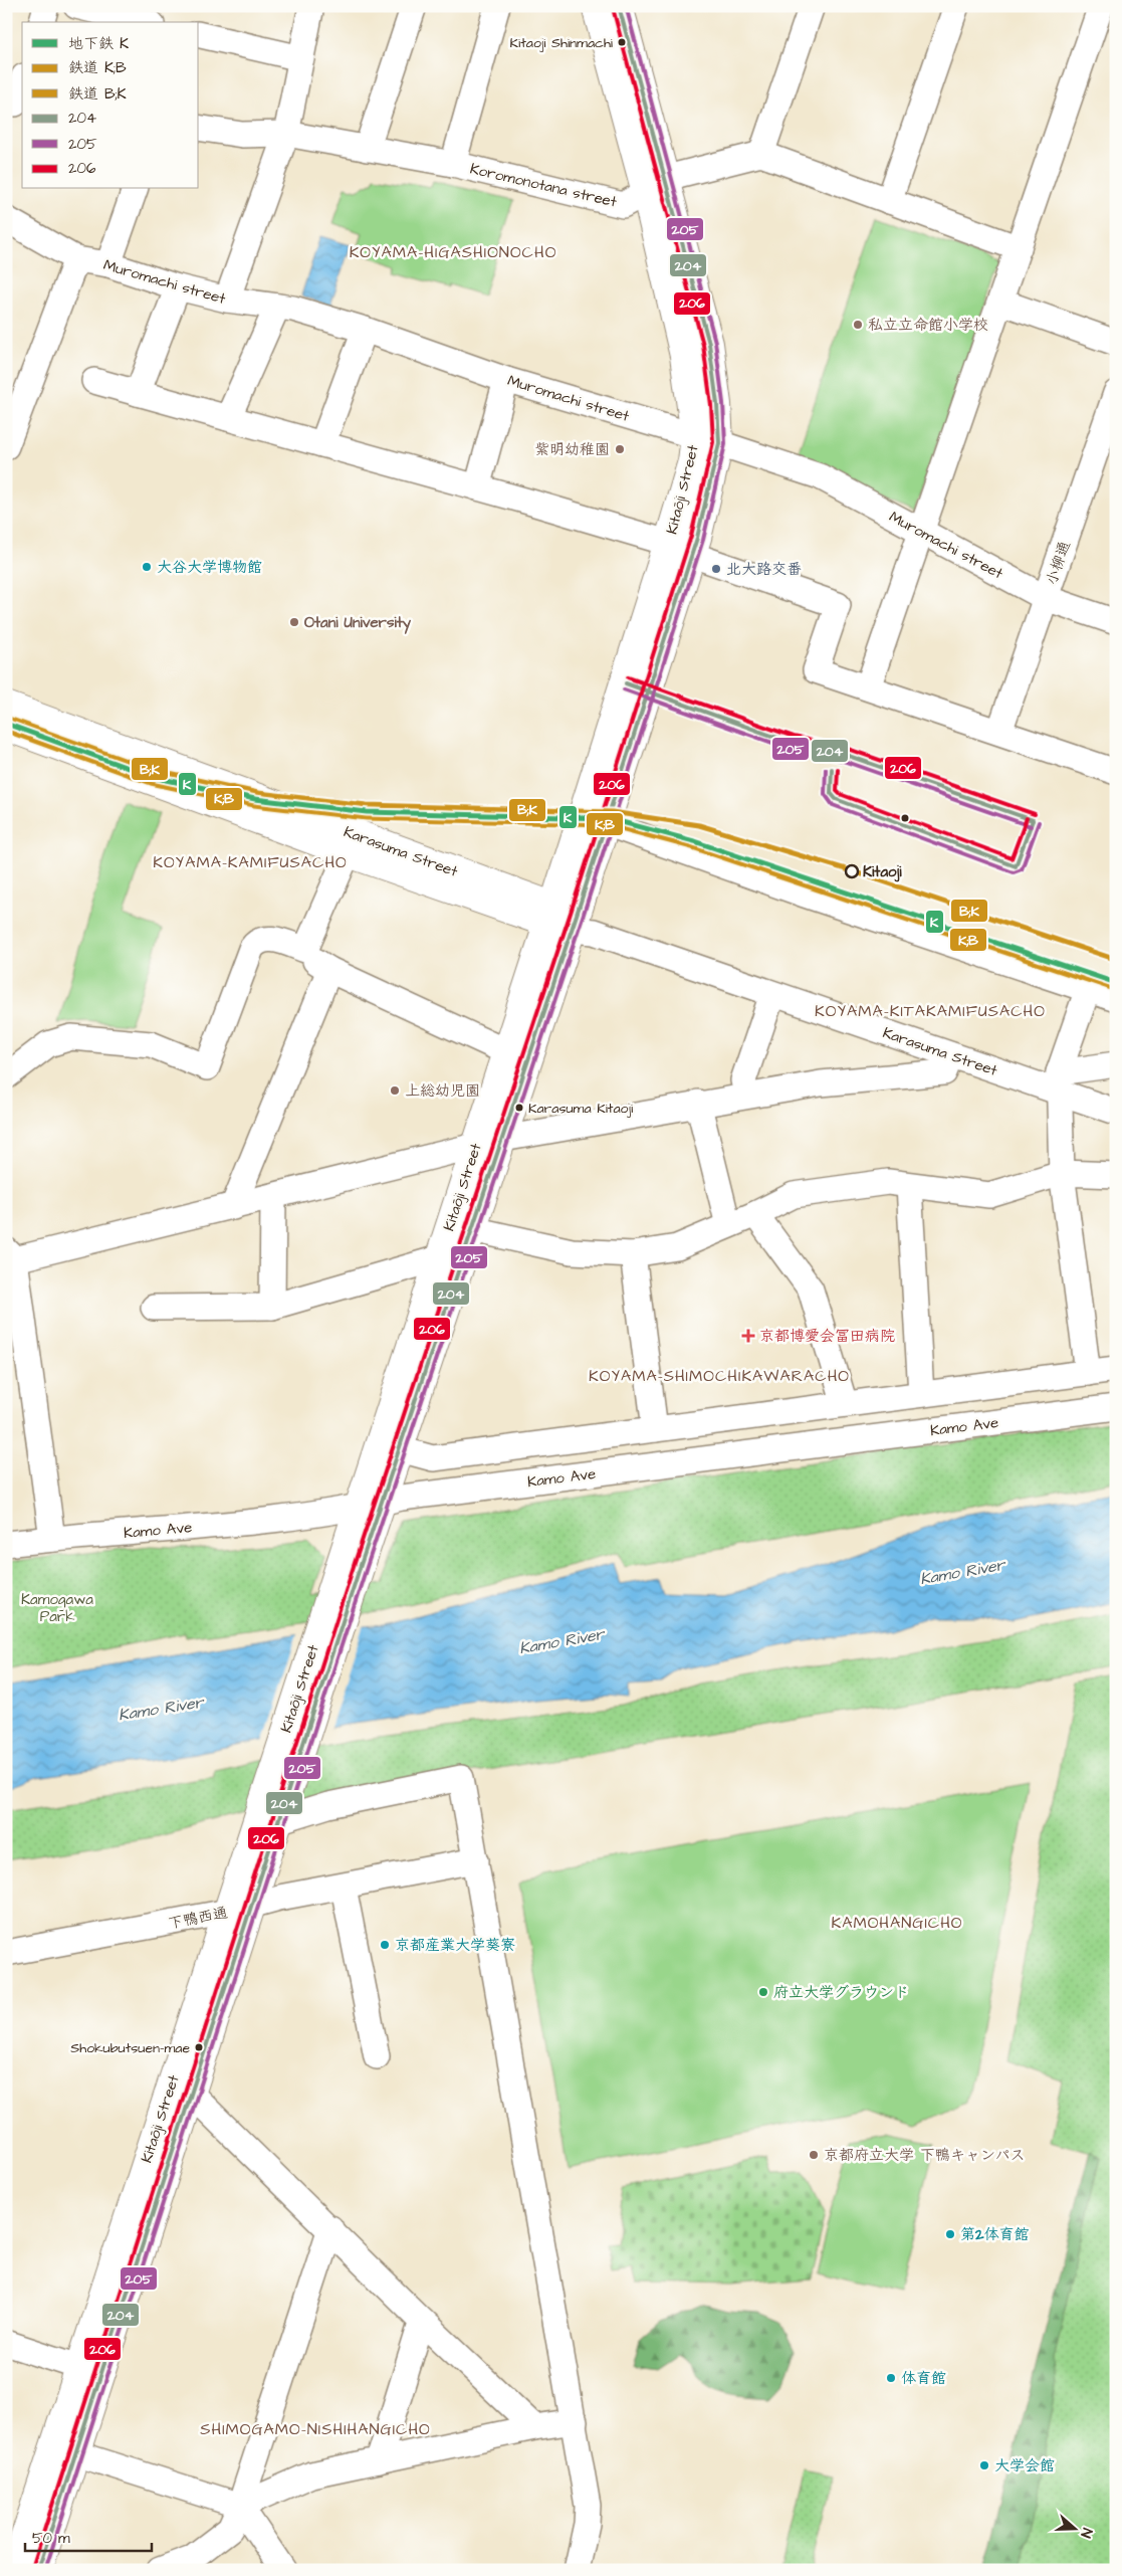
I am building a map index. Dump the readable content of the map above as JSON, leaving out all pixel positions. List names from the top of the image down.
{
  "streets": {
    "main road": ["Kitaōji Street", "Karasuma Street"],
    "street": [
      "Koromonotana street",
      "Muromachi street",
      "小柳通",
      "Kamo Ave",
      "下鴨西通"
    ]
  },
  "crossings": [
    ["Koromonotana street", "Kitaōji Street"],
    ["Muromachi street", "Kitaōji Street"],
    ["Muromachi street", "小柳通"],
    ["Kitaōji Street", "Karasuma Street"],
    ["Kitaōji Street", "Kamo Ave"],
    ["Kitaōji Street", "下鴨西通"]
  ],
  "districts": [
    "KOYAMA-HIGASHIONOCHO",
    "KOYAMA-KAMIFUSACHO",
    "KOYAMA-KITAKAMIFUSACHO",
    "KOYAMA-SHIMOCHIKAWARACHO",
    "KAMOHANGICHO",
    "SHIMOGAMO-NISHIHANGICHO"
  ],
  "water": ["Kamo River"],
  "parks": ["Kamogawa Park"],
  "places": {
    "other": [
      "Kitaoji Shinmachi",
      "私立立命館小学校",
      "紫明幼稚園",
      "大谷大学博物館",
      "北大路交番",
      "Otani University",
      "Kitaoji",
      "上総幼児園",
      "Karasuma Kitaoji",
      "京都産業大学葵寮",
      "府立大学グラウンド",
      "Shokubutsuen-mae",
      "京都府立大学 下鴨キャンパス",
      "第2体育館",
      "体育館",
      "大学会館"
    ],
    "health": ["京都博愛会冨田病院"]
  },
  "lines": [
    "transit line 204",
    "transit line 205",
    "transit line 206",
    "rail line B;K",
    "metro line K",
    "rail line K;B"
  ],
  "legend": [
    "地下鉄 K",
    "鉄道 K;B",
    "鉄道 B;K",
    "204",
    "205",
    "206"
  ],
  "scale_bar": "50 m",
  "north": "right"
}
